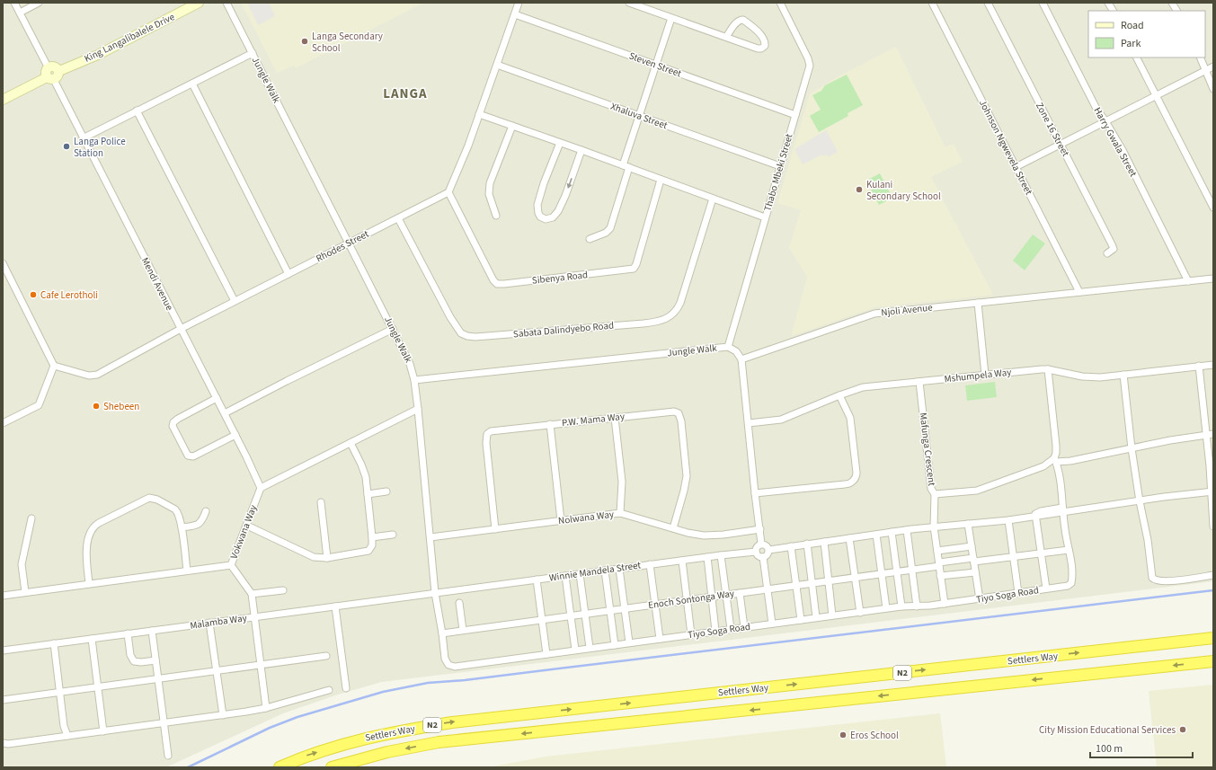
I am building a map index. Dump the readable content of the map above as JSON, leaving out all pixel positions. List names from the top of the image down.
{
  "streets": {
    "highway": ["Settlers Way", "N2"],
    "street": [
      "King Langalibalele Drive",
      "Steven Street",
      "Jungle Walk",
      "Xhaluva Street",
      "Zone 16 Street",
      "Harry Gwala Street",
      "Johnson Ngwevela Street",
      "Thabo Mbeki Street",
      "Rhodes Street",
      "Sibenya Road",
      "Mendi Avenue",
      "Njoli Avenue",
      "Sabata Dalindyebo Road",
      "Mshumpela Way",
      "P.W. Mama Way",
      "Mafunga Crescent",
      "Nolwana Way",
      "Vokwana Way",
      "Winnie Mandela Street",
      "Tiyo Soga Road",
      "Enoch Sontonga Way",
      "Malamba Way"
    ]
  },
  "crossings": [
    ["King Langalibalele Drive", "Mendi Avenue"],
    ["Steven Street", "Thabo Mbeki Street"],
    ["Jungle Walk", "Thabo Mbeki Street"],
    ["Jungle Walk", "Rhodes Street"],
    ["Jungle Walk", "Njoli Avenue"],
    ["Xhaluva Street", "Thabo Mbeki Street"],
    ["Harry Gwala Street", "Njoli Avenue"],
    ["Johnson Ngwevela Street", "Njoli Avenue"],
    ["Rhodes Street", "Sibenya Road"],
    ["Rhodes Street", "Mendi Avenue"],
    ["Rhodes Street", "Sabata Dalindyebo Road"],
    ["Mendi Avenue", "Vokwana Way"],
    ["Mshumpela Way", "Mafunga Crescent"],
    ["P.W. Mama Way", "Nolwana Way"],
    ["Winnie Mandela Street", "Tiyo Soga Road"],
    ["Winnie Mandela Street", "Malamba Way"],
    ["Tiyo Soga Road", "Enoch Sontonga Way"],
    ["Tiyo Soga Road", "Malamba Way"]
  ],
  "districts": ["LANGA"],
  "places": [
    "Langa Secondary School",
    "Langa Police Station",
    "Kulani Secondary School",
    "Cafe Lerotholi",
    "Shebeen",
    "City Mission Educational Services",
    "Eros School"
  ],
  "legend": ["Road", "Park"],
  "scale_bar": "100 m"
}
